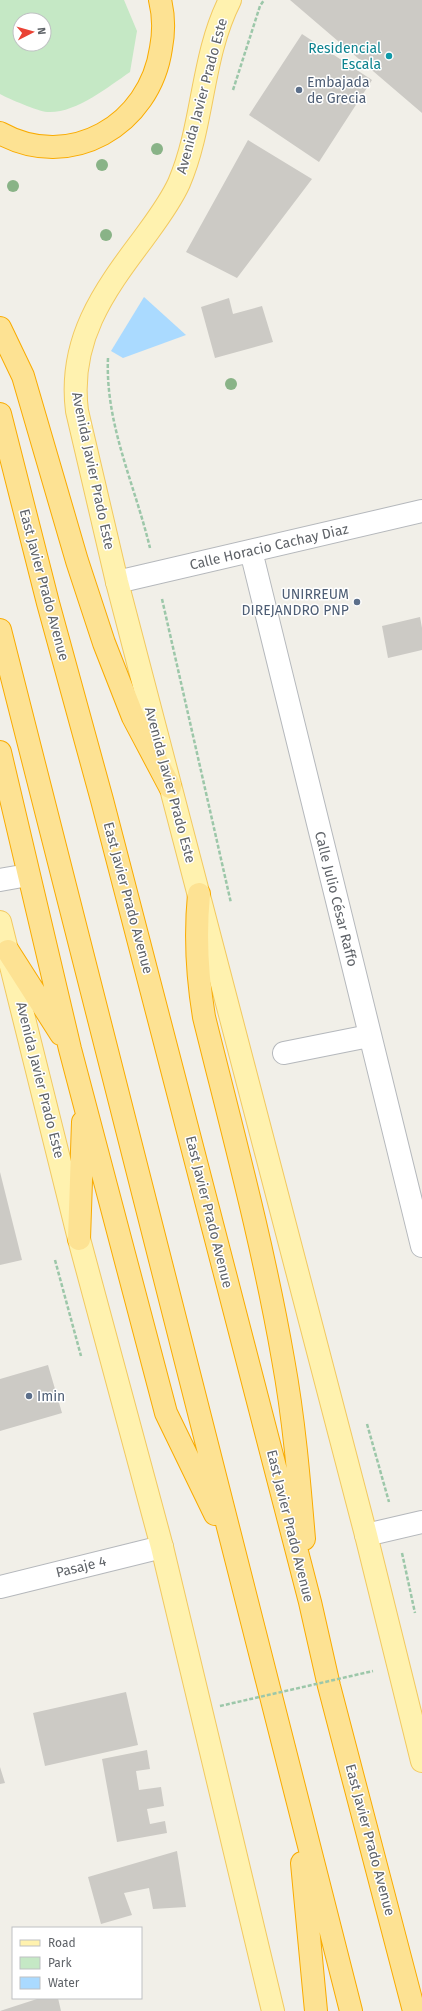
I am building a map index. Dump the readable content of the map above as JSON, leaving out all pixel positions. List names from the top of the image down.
{
  "streets": {
    "highway": ["East Javier Prado Avenue"],
    "main road": ["Avenida Javier Prado Este"],
    "street": ["Calle Horacio Cachay Diaz", "Calle Julio César Raffo", "Pasaje 4"]
  },
  "crossings": [
    ["Avenida Javier Prado Este", "Calle Horacio Cachay Diaz"],
    ["Calle Horacio Cachay Diaz", "Calle Julio César Raffo"]
  ],
  "places": [
    "Residencial Escala",
    "Embajada de Grecia",
    "UNIRREUM DIREJANDRO PNP",
    "Imin"
  ],
  "legend": ["Road", "Park", "Water"],
  "north": "right"
}
